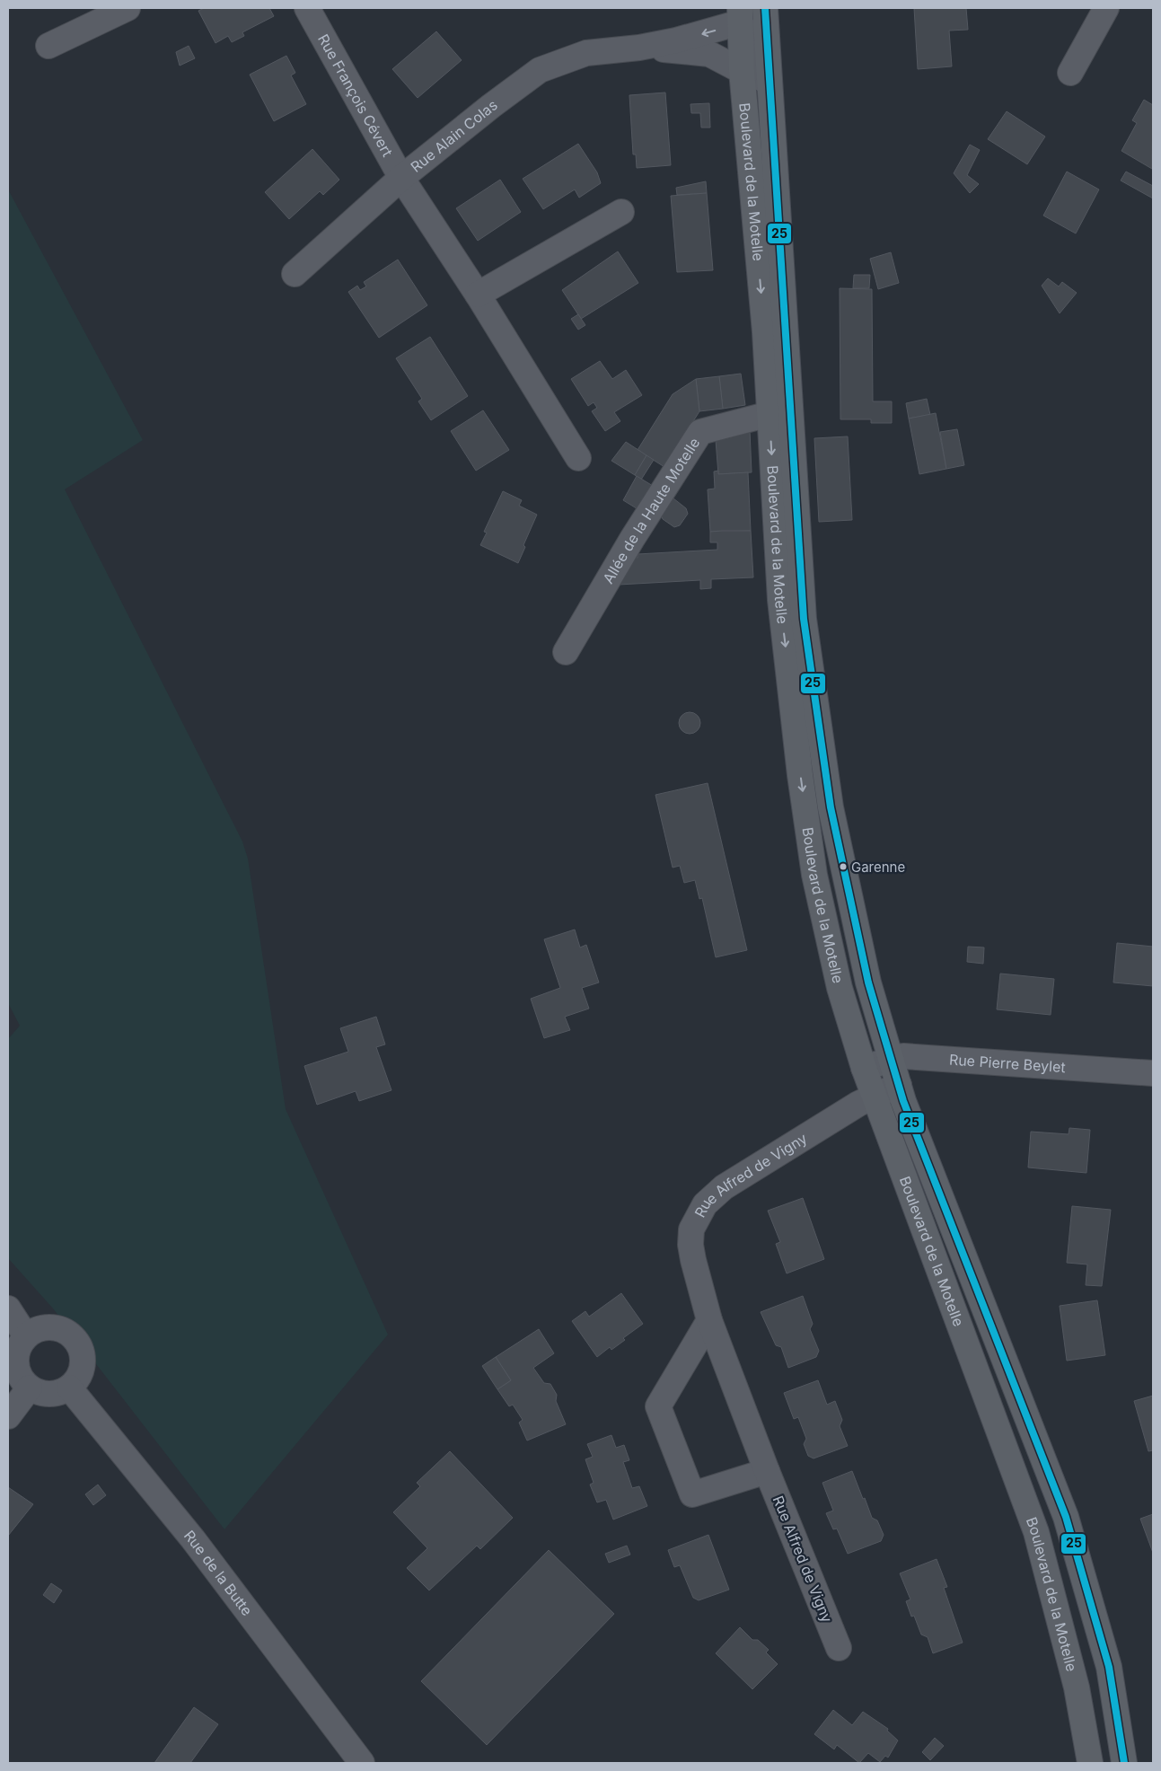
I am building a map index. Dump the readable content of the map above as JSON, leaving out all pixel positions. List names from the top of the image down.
{
  "streets": {
    "main road": ["Boulevard de la Motelle"],
    "street": [
      "Rue François Cévert",
      "Rue Alain Colas",
      "Allée de la Haute Motelle",
      "Rue Pierre Beylet",
      "Rue Alfred de Vigny",
      "Rue de la Butte"
    ]
  },
  "crossings": [
    ["Rue François Cévert", "Rue Alain Colas"],
    ["Rue Alain Colas", "Boulevard de la Motelle"],
    ["Boulevard de la Motelle", "Allée de la Haute Motelle"],
    ["Boulevard de la Motelle", "Rue Pierre Beylet"],
    ["Boulevard de la Motelle", "Rue Alfred de Vigny"]
  ],
  "places": ["Garenne"],
  "lines": ["transit line 25"]
}
